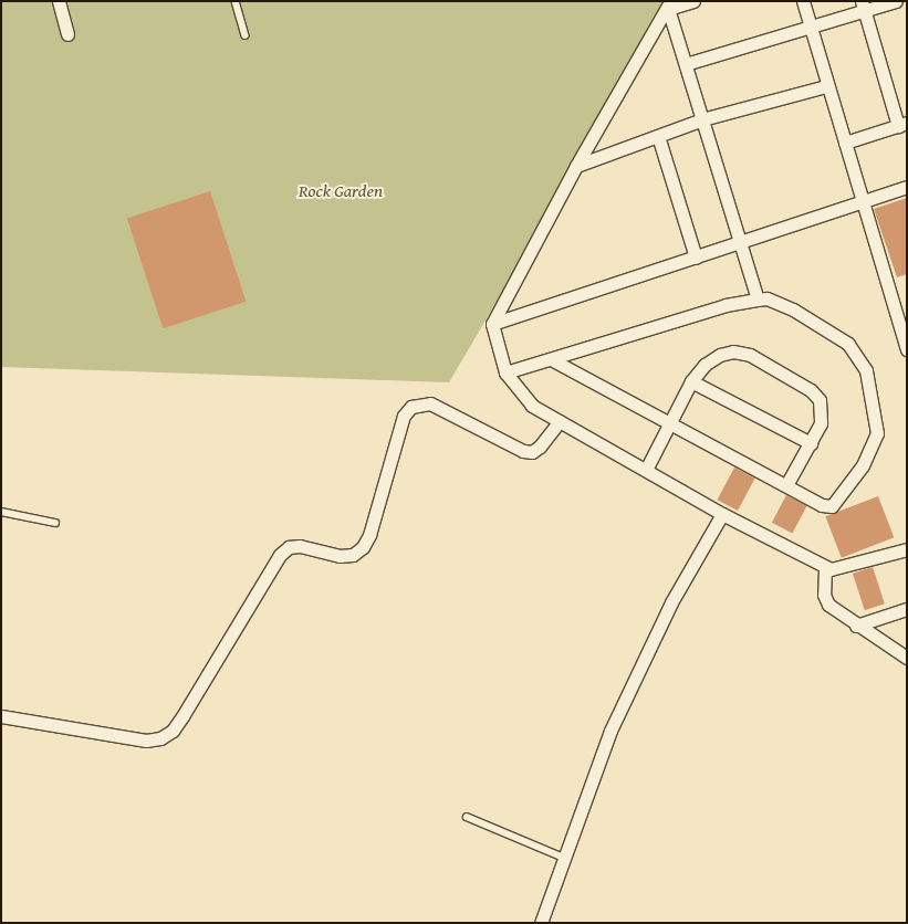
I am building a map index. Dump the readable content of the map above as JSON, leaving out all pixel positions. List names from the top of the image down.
{
  "parks": ["Rock Garden"]
}
